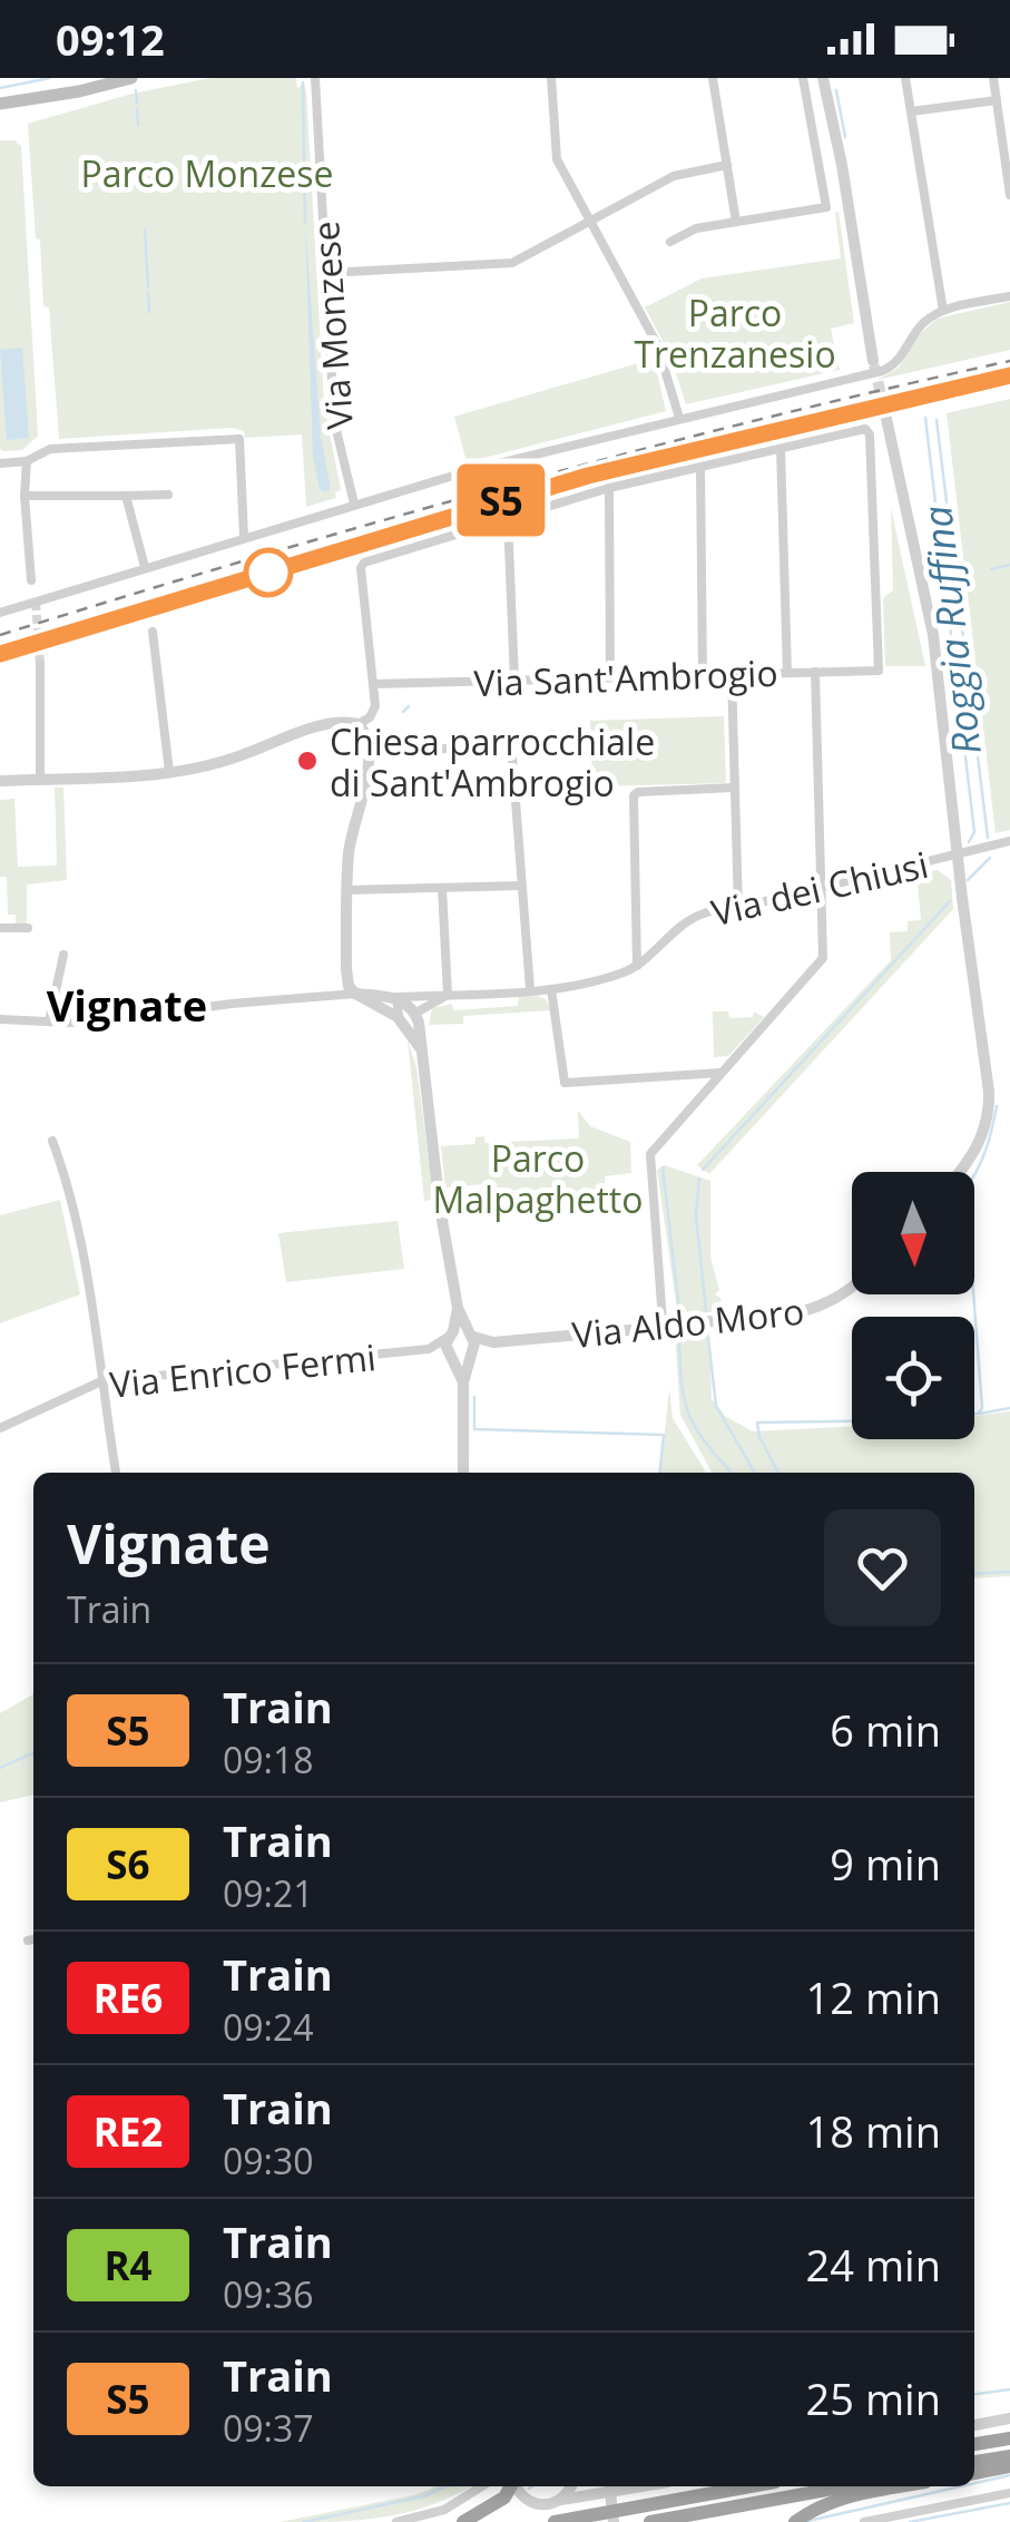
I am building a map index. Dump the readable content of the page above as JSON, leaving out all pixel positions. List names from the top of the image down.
{
  "streets": {
    "street": [
      "Via Monzese",
      "Via Sant'Ambrogio",
      "Via dei Chiusi",
      "Via Aldo Moro",
      "Via Enrico Fermi"
    ]
  },
  "districts": ["Vignate"],
  "water": ["Roggia Ruffina"],
  "parks": ["Parco Monzese", "Parco Trenzanesio", "Parco Malpaghetto"],
  "places": ["Chiesa parrocchiale di Sant'Ambrogio"],
  "north": "bottom",
  "page": {
    "status": "09:12",
    "on_map": "S5",
    "heading": ["Vignate", "Train"],
    "list": [
      {
        "mark": "S5",
        "name": "Train",
        "note": "09:18",
        "value": "6 min"
      },
      {
        "mark": "S6",
        "name": "Train",
        "note": "09:21",
        "value": "9 min"
      },
      {
        "mark": "RE6",
        "name": "Train",
        "note": "09:24",
        "value": "12 min"
      },
      {
        "mark": "RE2",
        "name": "Train",
        "note": "09:30",
        "value": "18 min"
      },
      {
        "mark": "R4",
        "name": "Train",
        "note": "09:36",
        "value": "24 min"
      },
      {
        "mark": "S5",
        "name": "Train",
        "note": "09:37",
        "value": "25 min"
      }
    ]
  }
}
